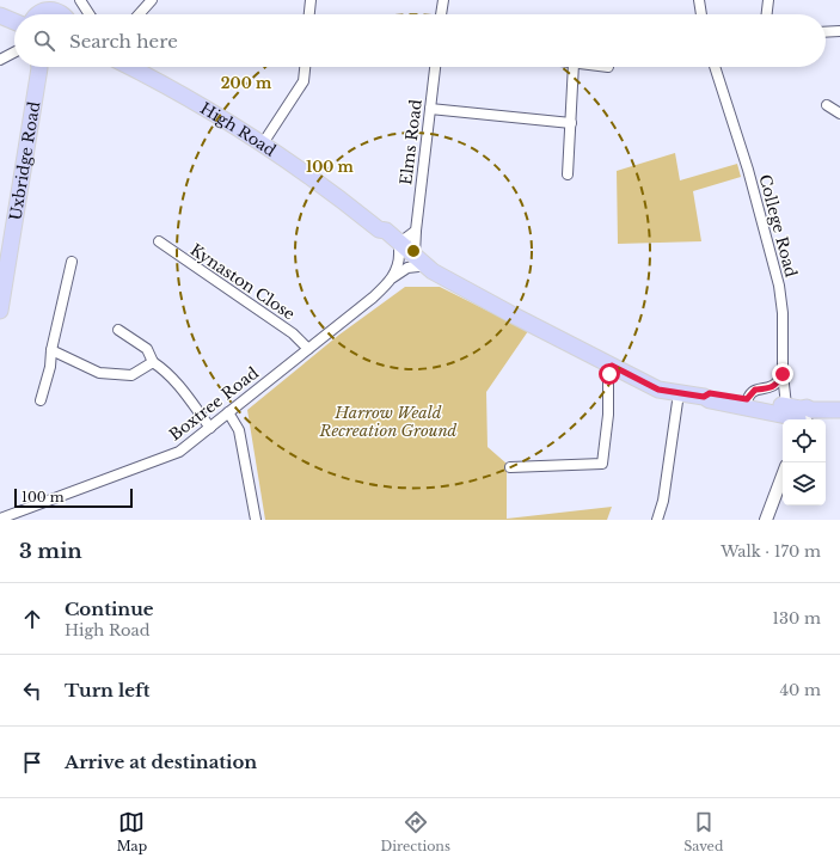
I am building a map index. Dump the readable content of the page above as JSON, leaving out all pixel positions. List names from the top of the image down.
{
  "streets": {
    "main road": ["High Road", "Uxbridge Road"],
    "street": [
      "Elms Road",
      "College Road",
      "Kynaston Close",
      "Boxtree Road"
    ]
  },
  "crossings": [
    ["High Road", "Elms Road"],
    ["High Road", "College Road"],
    ["High Road", "Boxtree Road"],
    ["Elms Road", "Boxtree Road"],
    ["Kynaston Close", "Boxtree Road"]
  ],
  "parks": ["Harrow Weald Recreation Ground"],
  "scale_bar": "100 m",
  "page": {
    "search": "Search here",
    "scale": "100 m",
    "heading": ["3 min", "Walk · 170 m"],
    "list": [
      ["Continue", "High Road", "130 m"],
      ["Turn left", "40 m"],
      "Arrive at destination"
    ],
    "nav": ["Map", "Directions", "Saved"]
  },
  "rings": ["200 m", "100 m"]
}
